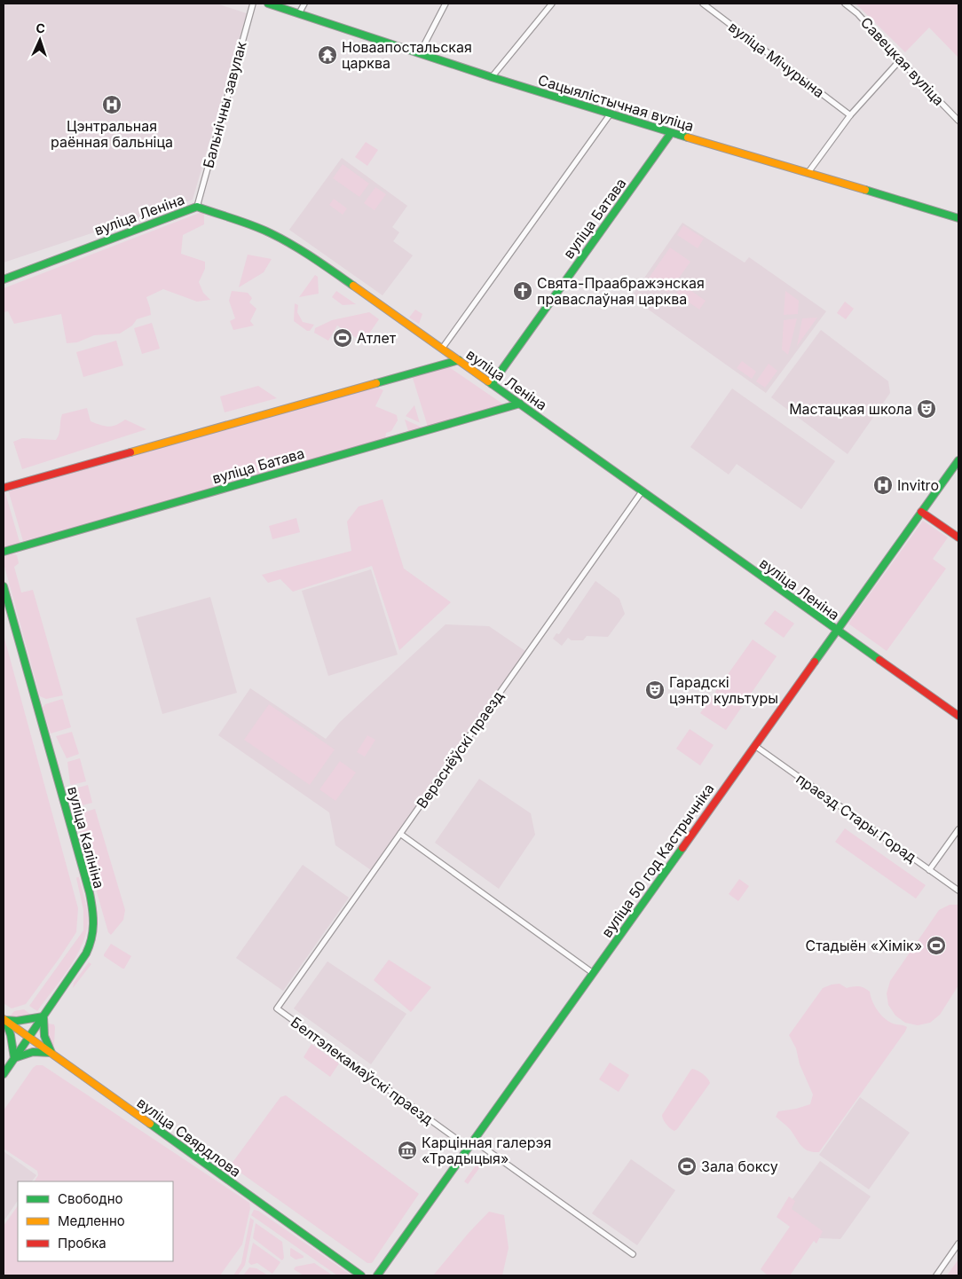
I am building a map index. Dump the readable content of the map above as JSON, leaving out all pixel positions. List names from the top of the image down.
{
  "streets": {
    "street": [
      "вуліца Мічурына",
      "Савецкая вуліца",
      "Сацыялістычная вуліца",
      "Бальнічны завулак",
      "вуліца Леніна",
      "вуліца Батава",
      "Вераснёўскі праезд",
      "праезд Стары Горад",
      "вуліца Калініна",
      "вуліца 50 год Кастрычніка",
      "Белтэлекамаўскі праезд",
      "вуліца Свярдлова"
    ]
  },
  "crossings": [
    ["Сацыялістычная вуліца", "вуліца Батава"],
    ["Бальнічны завулак", "вуліца Леніна"],
    ["вуліца Леніна", "вуліца Батава"],
    ["вуліца Леніна", "Вераснёўскі праезд"],
    ["вуліца Леніна", "вуліца 50 год Кастрычніка"],
    ["Вераснёўскі праезд", "Белтэлекамаўскі праезд"],
    ["праезд Стары Горад", "вуліца 50 год Кастрычніка"],
    ["вуліца Калініна", "вуліца Свярдлова"],
    ["вуліца 50 год Кастрычніка", "Белтэлекамаўскі праезд"]
  ],
  "places": {
    "temple": ["Новаапостальская царква"],
    "hospital": ["Цэнтральная раённая бальніца", "Invitro"],
    "church": ["Свята-Праабражэнская праваслаўная царква"],
    "sports": ["Атлет", "Стадыён «Хімік»", "Зала боксу"],
    "theatre": ["Мастацкая школа", "Гарадскі цэнтр культуры"],
    "museum": ["Карцінная галерэя «Традыцыя»"]
  },
  "legend": ["Свободно", "Медленно", "Пробка"],
  "north": "top"
}
